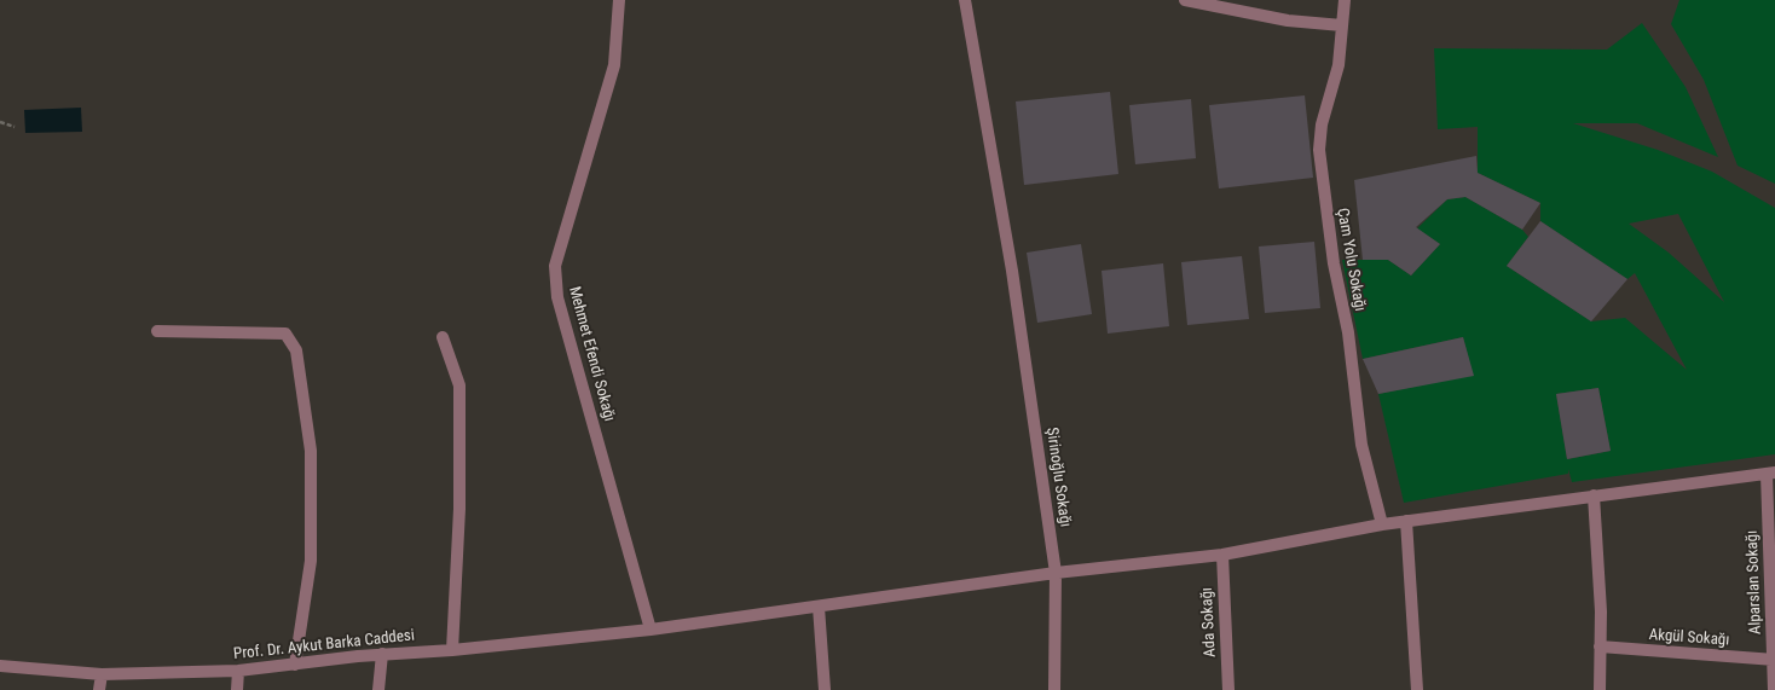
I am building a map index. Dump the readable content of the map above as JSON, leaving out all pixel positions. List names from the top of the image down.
{
  "streets": {
    "street": [
      "Çam Yolu Sokağı",
      "Mehmet Efendi Sokağı",
      "Şirinoğlu Sokağı",
      "Alparslan Sokağı",
      "Ada Sokağı",
      "Akgül Sokağı",
      "Prof. Dr. Aykut Barka Caddesi"
    ]
  },
  "crossings": [
    ["Çam Yolu Sokağı", "Prof. Dr. Aykut Barka Caddesi"],
    ["Mehmet Efendi Sokağı", "Prof. Dr. Aykut Barka Caddesi"],
    ["Şirinoğlu Sokağı", "Prof. Dr. Aykut Barka Caddesi"],
    ["Alparslan Sokağı", "Akgül Sokağı"],
    ["Alparslan Sokağı", "Prof. Dr. Aykut Barka Caddesi"],
    ["Ada Sokağı", "Prof. Dr. Aykut Barka Caddesi"]
  ]
}
